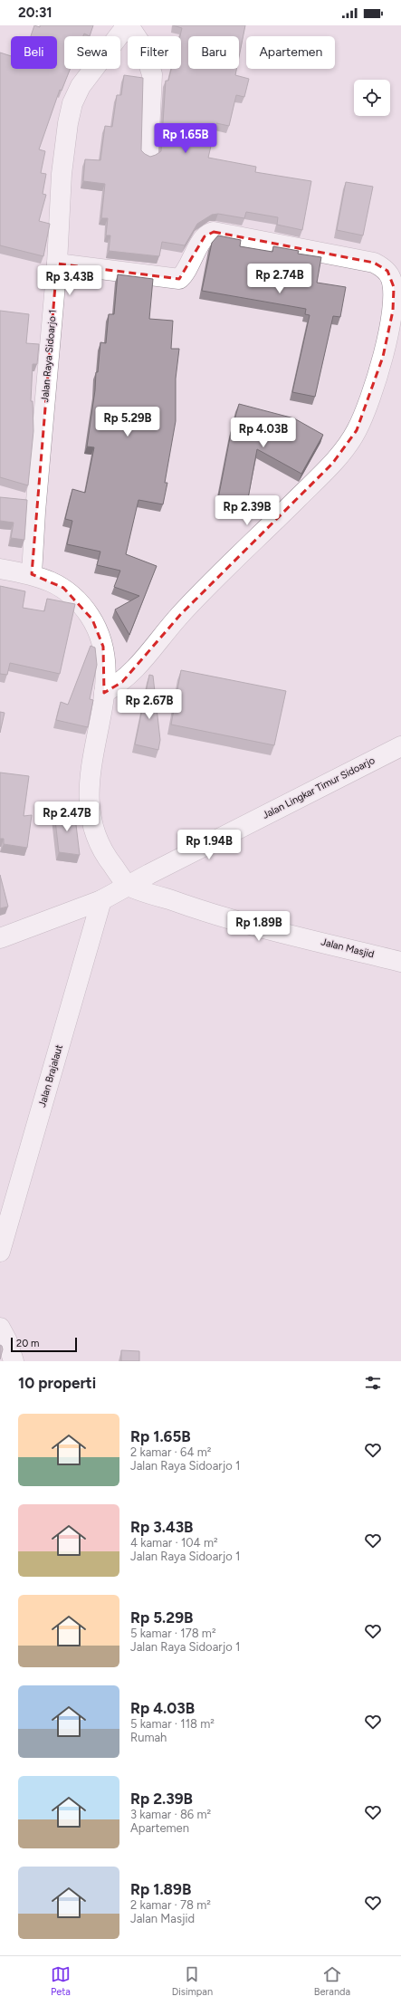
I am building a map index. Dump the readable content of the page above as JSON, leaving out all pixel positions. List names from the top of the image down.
{
  "streets": {
    "street": [
      "Jalan Raya Sidoarjo 1",
      "Jalan Lingkar Timur Sidoarjo",
      "Jalan Masjid",
      "Jalan Brajalaut"
    ]
  },
  "crossings": [
    ["Jalan Lingkar Timur Sidoarjo", "Jalan Masjid"],
    ["Jalan Lingkar Timur Sidoarjo", "Jalan Brajalaut"]
  ],
  "scale_bar": "20 m",
  "page": {
    "status": "20:31",
    "chip": [
      "Beli",
      "Sewa",
      "Filter",
      "Baru",
      "Apartemen"
    ],
    "price": [
      "Rp 1.65B",
      "Rp 2.74B",
      "Rp 3.43B",
      "Rp 5.29B",
      "Rp 4.03B",
      "Rp 2.39B",
      "Rp 2.67B",
      "Rp 2.47B",
      "Rp 1.94B",
      "Rp 1.89B"
    ],
    "scale": "20 m",
    "heading": "10 properti",
    "list": [
      {
        "name": "Rp 1.65B",
        "note": "2 kamar · 64 m² · Jalan Raya Sidoarjo 1"
      },
      {
        "name": "Rp 3.43B",
        "note": "4 kamar · 104 m² · Jalan Raya Sidoarjo 1"
      },
      {
        "name": "Rp 5.29B",
        "note": "5 kamar · 178 m² · Jalan Raya Sidoarjo 1"
      },
      {
        "name": "Rp 4.03B",
        "note": "5 kamar · 118 m² · Rumah"
      },
      {
        "name": "Rp 2.39B",
        "note": "3 kamar · 86 m² · Apartemen"
      },
      {
        "name": "Rp 1.89B",
        "note": "2 kamar · 78 m² · Jalan Masjid"
      }
    ],
    "tabs": ["Peta", "Disimpan", "Beranda"]
  }
}
